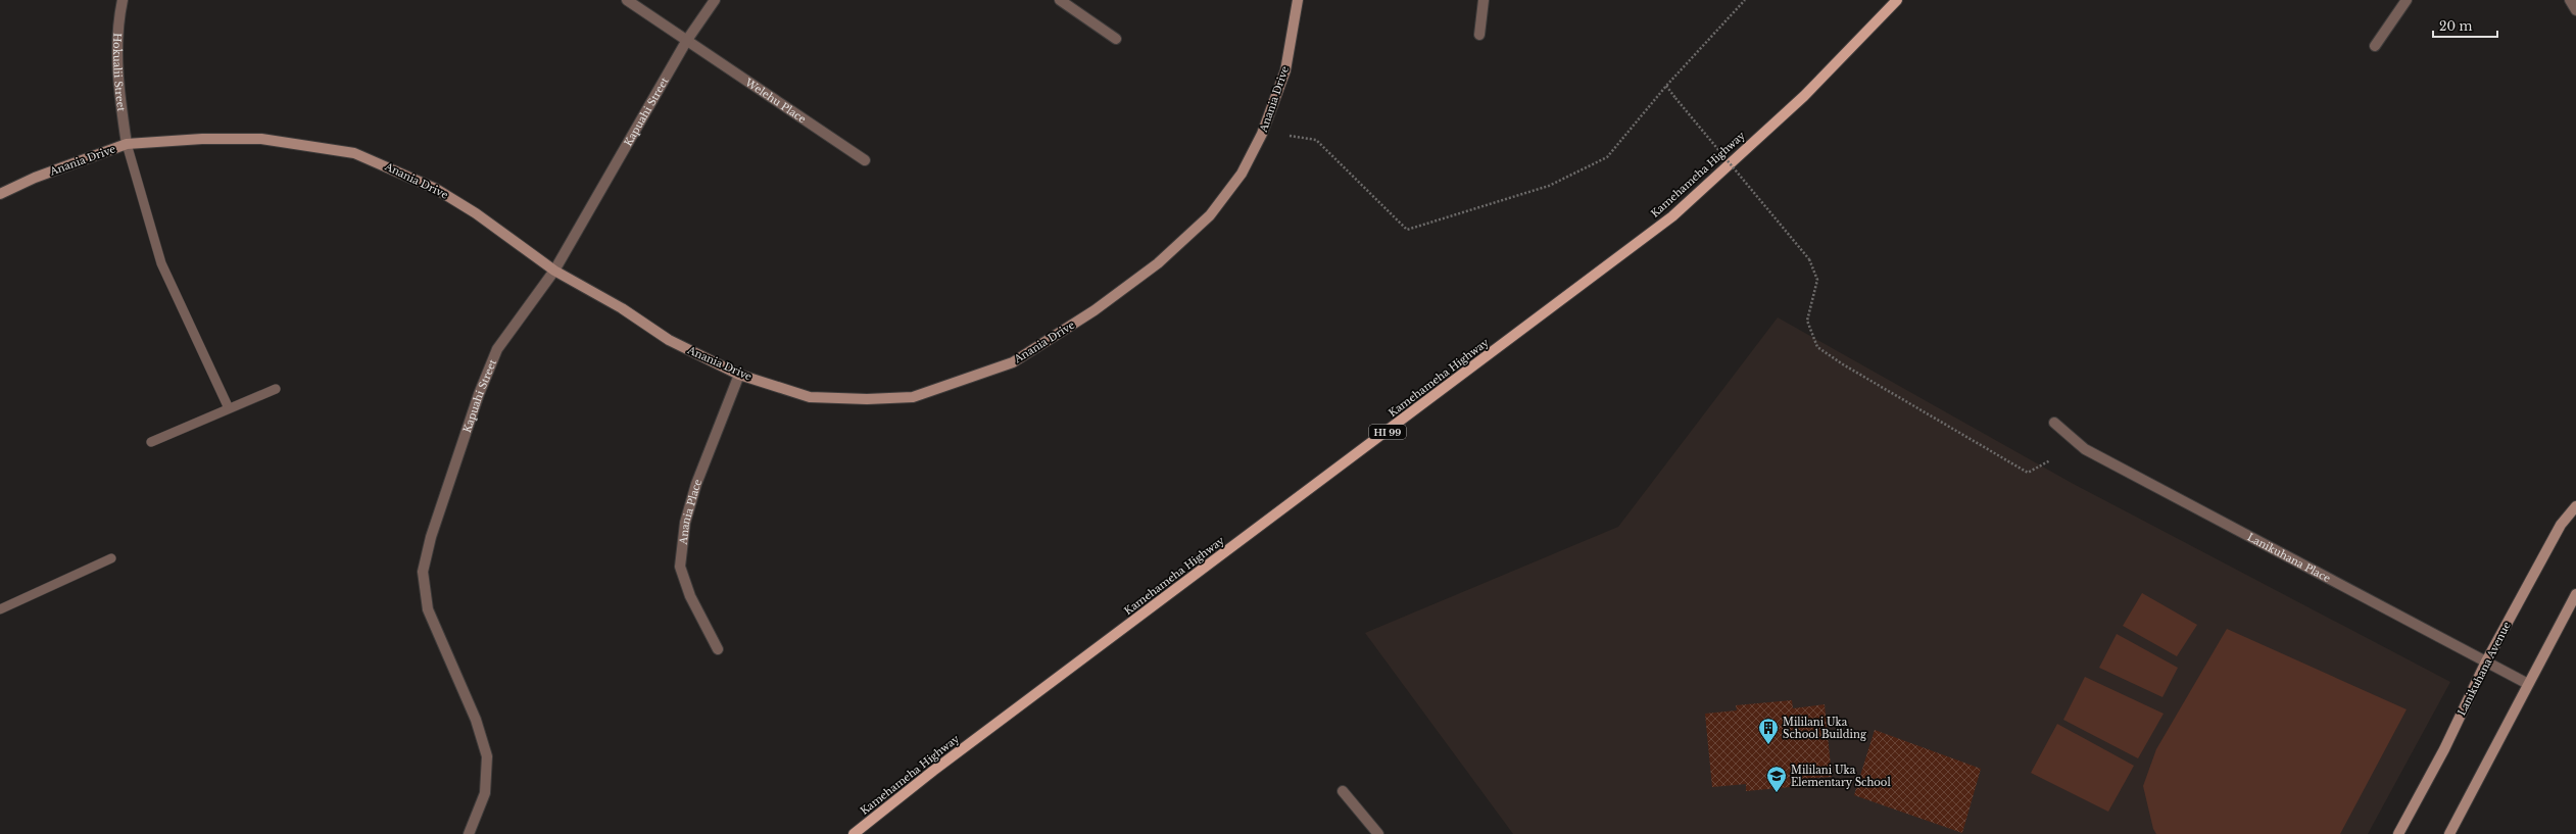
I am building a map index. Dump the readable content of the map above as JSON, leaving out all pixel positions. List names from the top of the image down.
{
  "streets": {
    "main road": ["Kamehameha Highway", "HI 99"],
    "street": [
      "Hokualii Street",
      "Anania Drive",
      "Welehu Place",
      "Kapuahi Street",
      "Anania Place",
      "Lanikuhana Place",
      "Lanikuhana Avenue"
    ]
  },
  "crossings": [
    ["Hokualii Street", "Anania Drive"],
    ["Anania Drive", "Kapuahi Street"],
    ["Anania Drive", "Anania Place"],
    ["Welehu Place", "Kapuahi Street"],
    ["Lanikuhana Place", "Lanikuhana Avenue"]
  ],
  "places": {
    "building": ["Mililani Uka School Building"],
    "school or university": ["Mililani Uka Elementary School"]
  },
  "scale_bar": "20 m"
}
